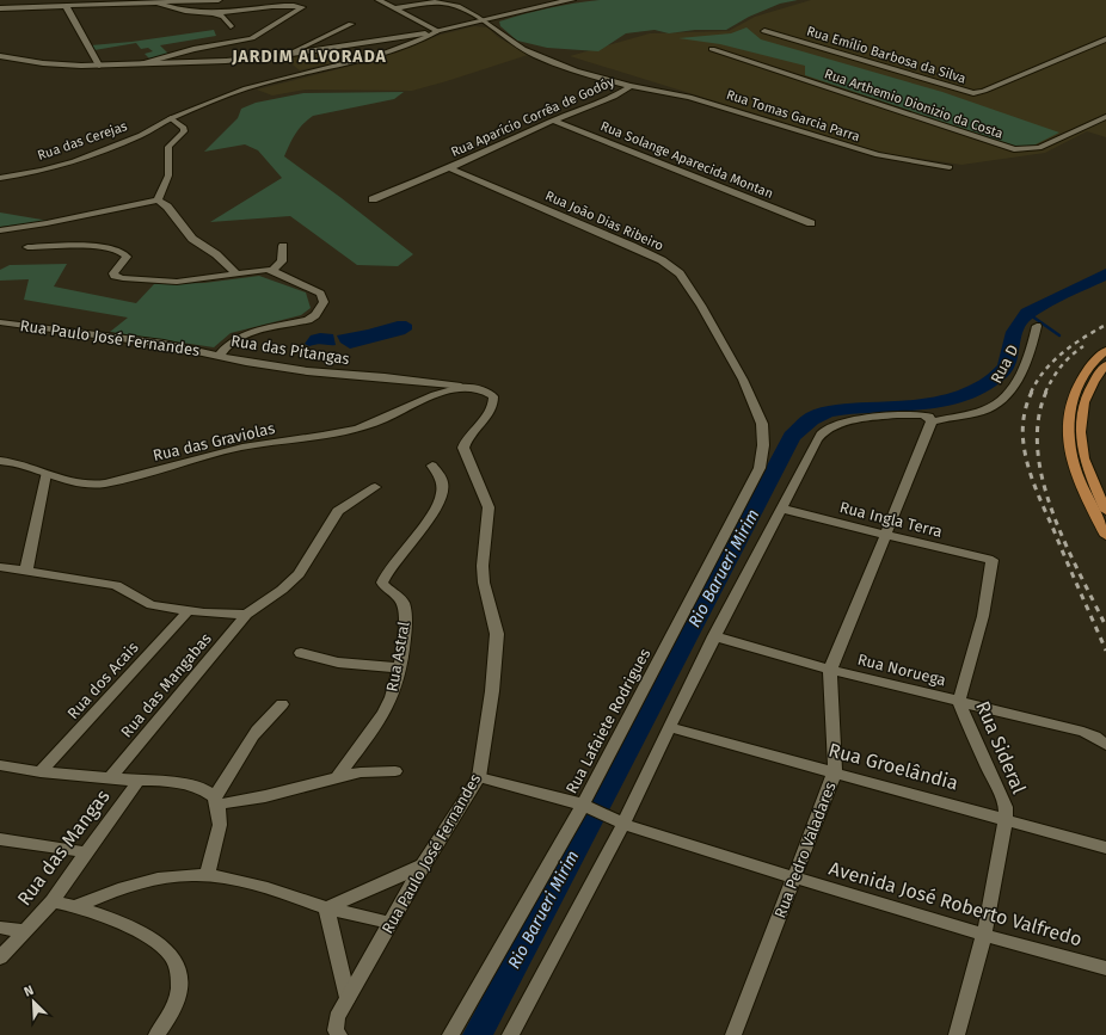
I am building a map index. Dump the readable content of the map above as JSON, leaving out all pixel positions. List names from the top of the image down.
{
  "streets": {
    "street": [
      "Rua Emílio Barbosa da Silva",
      "Rua Arthemio Dionizio da Costa",
      "Rua Tomas Garcia Parra",
      "Rua Aparício Corrêa de Godóy",
      "Rua das Cerejas",
      "Rua Solange Aparecida Montan",
      "Rua João Dias Ribeiro",
      "Rua Paulo José Fernandes",
      "Rua das Pitangas",
      "Rua D",
      "Rua das Graviolas",
      "Rua Ingla Terra",
      "Rua Astral",
      "Rua Noruega",
      "Rua dos Acais",
      "Rua das Mangabas",
      "Rua Lafaiete Rodrigues",
      "Rua Sideral",
      "Rua Groelândia",
      "Rua das Mangas",
      "Rua Pedro Valadares",
      "Avenida José Roberto Valfredo"
    ]
  },
  "crossings": [
    ["Rua Tomas Garcia Parra", "Rua Aparício Corrêa de Godóy"],
    ["Rua Aparício Corrêa de Godóy", "Rua Solange Aparecida Montan"],
    ["Rua Aparício Corrêa de Godóy", "Rua João Dias Ribeiro"],
    ["Rua João Dias Ribeiro", "Rua Lafaiete Rodrigues"],
    ["Rua Paulo José Fernandes", "Rua das Pitangas"],
    ["Rua Paulo José Fernandes", "Rua das Graviolas"],
    ["Rua Paulo José Fernandes", "Avenida José Roberto Valfredo"],
    ["Rua das Pitangas", "Rua das Graviolas"],
    ["Rua D", "Rua Pedro Valadares"],
    ["Rua Ingla Terra", "Rua Sideral"],
    ["Rua Ingla Terra", "Rua Pedro Valadares"],
    ["Rua Noruega", "Rua Sideral"],
    ["Rua Noruega", "Rua Pedro Valadares"],
    ["Rua dos Acais", "Rua das Mangabas"],
    ["Rua Lafaiete Rodrigues", "Avenida José Roberto Valfredo"],
    ["Rua Sideral", "Rua Groelândia"],
    ["Rua Sideral", "Avenida José Roberto Valfredo"],
    ["Rua Groelândia", "Rua Pedro Valadares"],
    ["Rua Pedro Valadares", "Avenida José Roberto Valfredo"]
  ],
  "districts": ["JARDIM ALVORADA"],
  "water": ["Rio Barueri Mirim"],
  "north": "top left"
}
